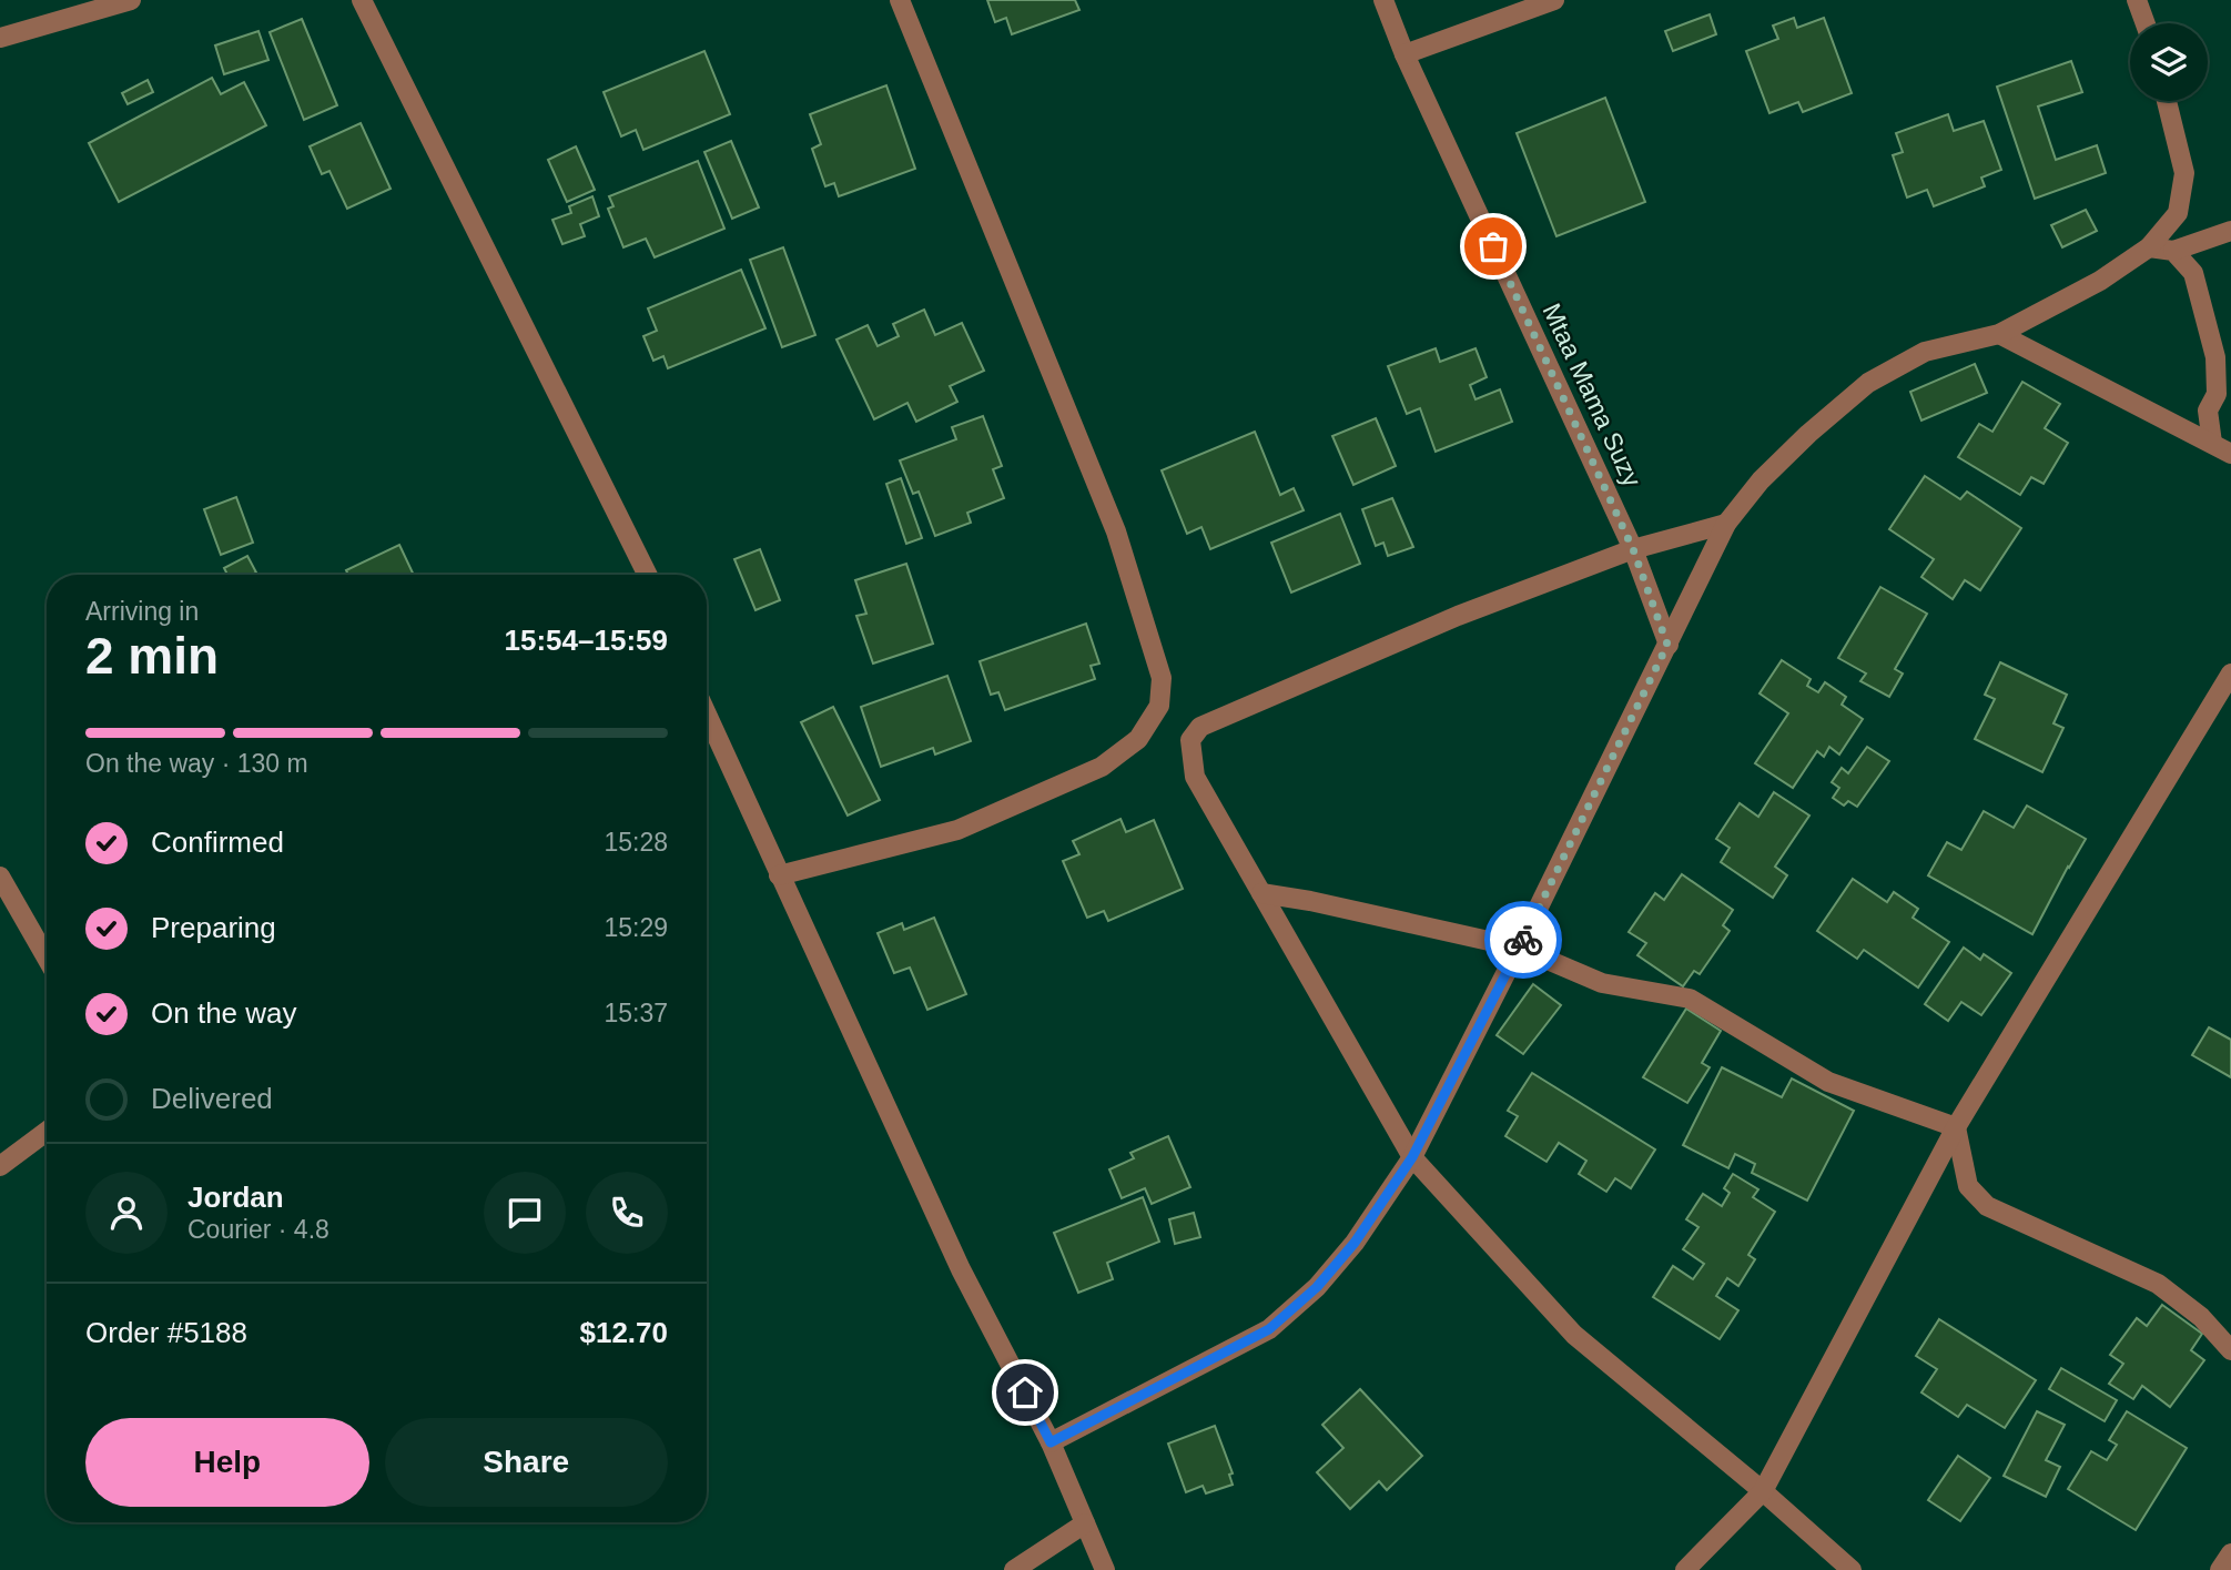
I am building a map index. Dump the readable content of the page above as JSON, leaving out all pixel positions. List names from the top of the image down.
{
  "streets": {
    "street": ["Mtaa Mama Suzy"]
  },
  "page": {
    "heading": ["2 min", "Arriving in", "15:54–15:59"],
    "panel": [
      "Jordan",
      "Courier · 4.8",
      "Order #5188",
      "$12.70"
    ],
    "bar": "On the way · 130 m",
    "list": [
      ["Confirmed", "15:28"],
      ["Preparing", "15:29"],
      ["On the way", "15:37"],
      "Delivered"
    ],
    "buttons": ["Help", "Share"]
  }
}
